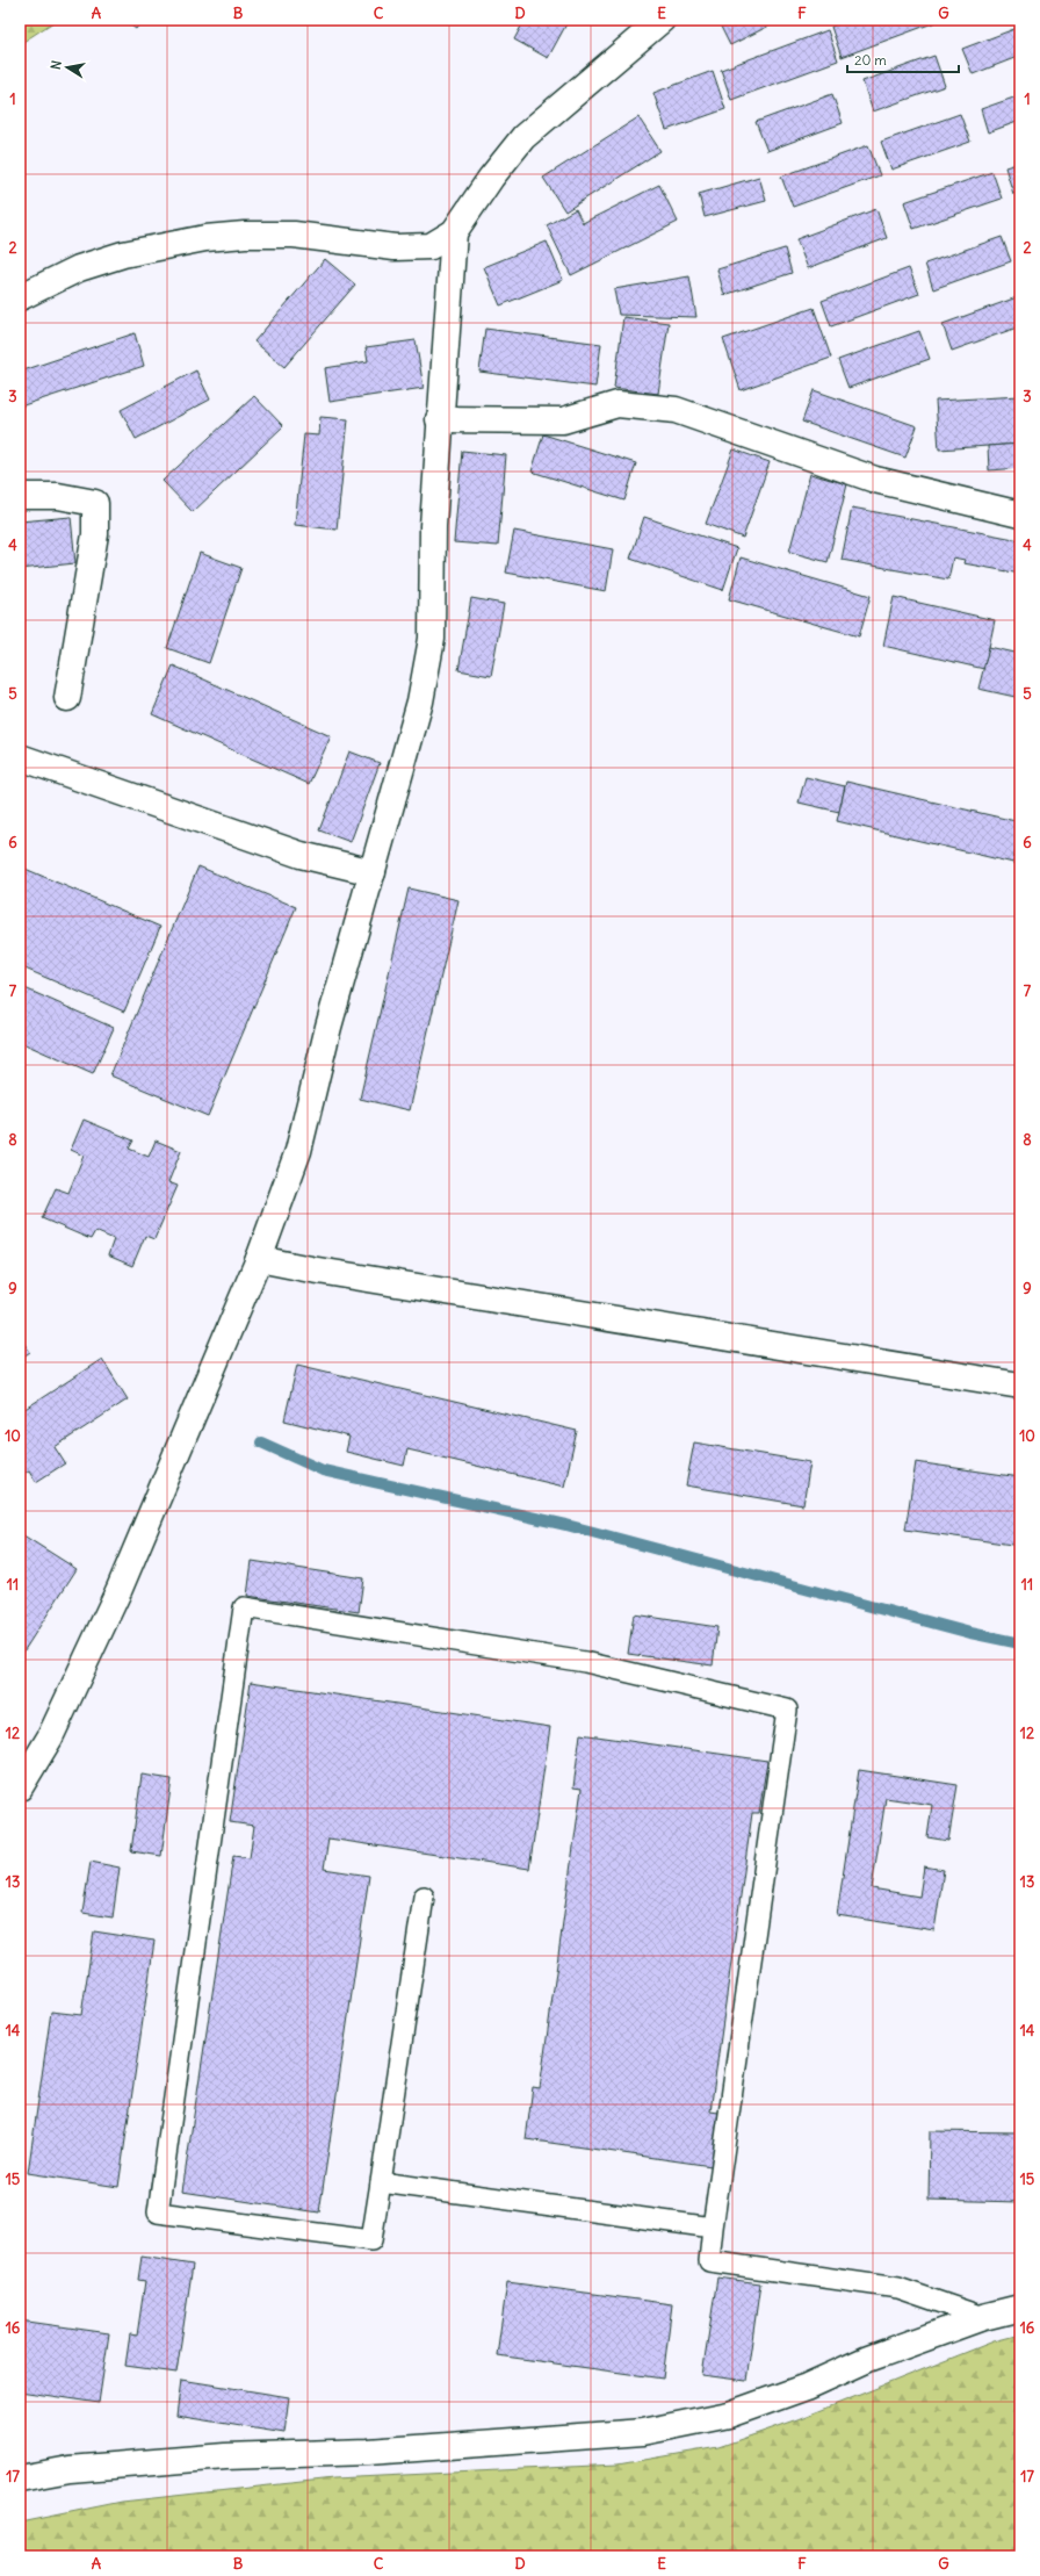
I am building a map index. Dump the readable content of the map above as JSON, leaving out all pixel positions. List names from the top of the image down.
{
  "scale_bar": "20 m",
  "north": "left",
  "grid": {
    "columns": [
      "A",
      "B",
      "C",
      "D",
      "E",
      "F",
      "G"
    ],
    "rows": [
      "1",
      "2",
      "3",
      "4",
      "5",
      "6",
      "7",
      "8",
      "9",
      "10",
      "11",
      "12",
      "13",
      "14",
      "15",
      "16",
      "17"
    ]
  }
}
